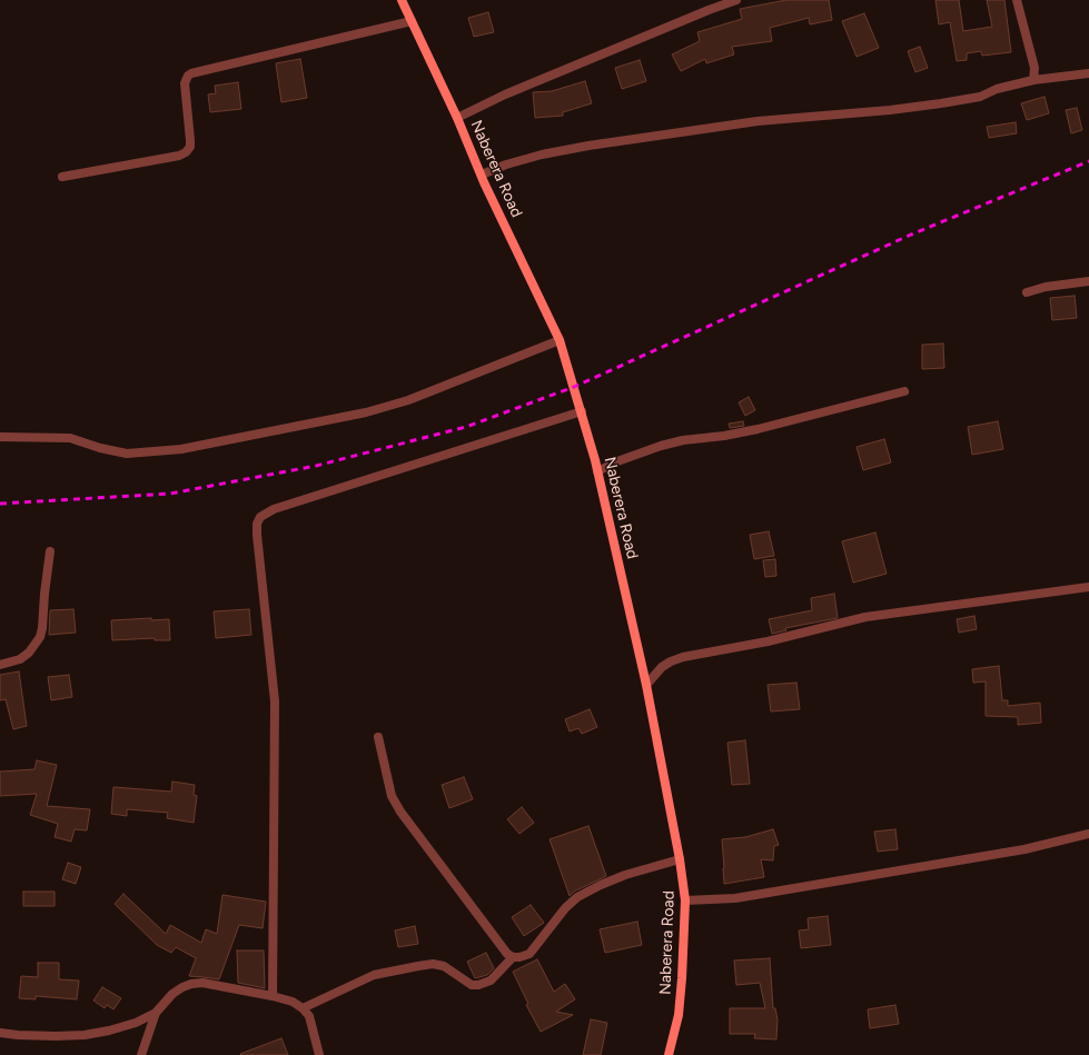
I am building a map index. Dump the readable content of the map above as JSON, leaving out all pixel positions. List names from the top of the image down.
{
  "streets": {
    "street": ["Naberera Road"]
  }
}
